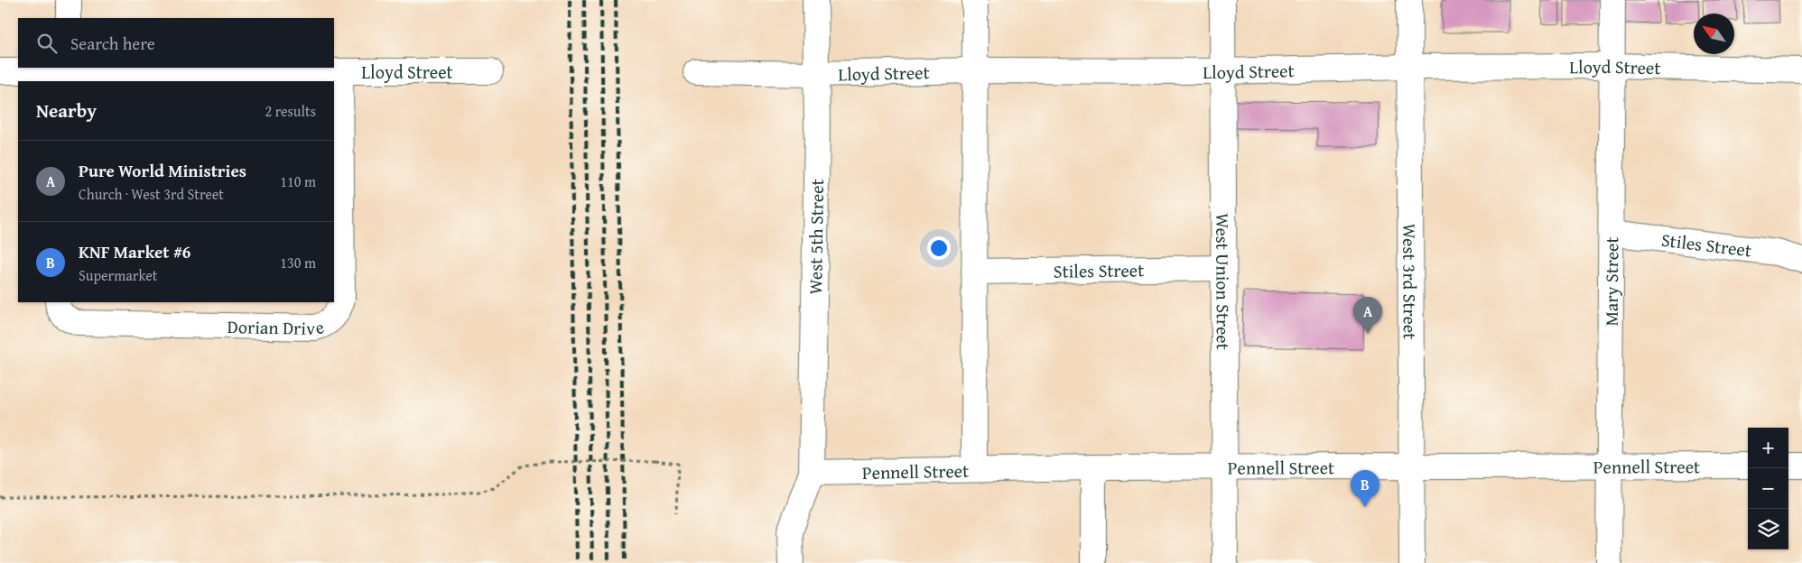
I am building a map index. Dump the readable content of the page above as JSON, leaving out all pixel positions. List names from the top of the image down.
{
  "streets": {
    "street": [
      "Lloyd Street",
      "West 5th Street",
      "Stiles Street",
      "West Union Street",
      "West 3rd Street",
      "Mary Street",
      "Dorian Drive",
      "Pennell Street"
    ]
  },
  "crossings": [
    ["Lloyd Street", "West 5th Street"],
    ["Lloyd Street", "West Union Street"],
    ["Lloyd Street", "West 3rd Street"],
    ["Lloyd Street", "Mary Street"],
    ["Lloyd Street", "Dorian Drive"],
    ["West 5th Street", "Pennell Street"],
    ["Stiles Street", "West Union Street"],
    ["Stiles Street", "Mary Street"],
    ["West Union Street", "Pennell Street"],
    ["West 3rd Street", "Pennell Street"],
    ["Mary Street", "Pennell Street"]
  ],
  "north": "top left",
  "page": {
    "search": "Search here",
    "heading": ["Nearby", "2 results"],
    "list": [
      {
        "mark": "A",
        "name": "Pure World Ministries",
        "note": "Church · West 3rd Street",
        "value": "110 m"
      },
      {
        "mark": "B",
        "name": "KNF Market #6",
        "note": "Supermarket",
        "value": "130 m"
      }
    ],
    "pins": ["A", "B"],
    "map_buttons": ["+", "−"]
  }
}
